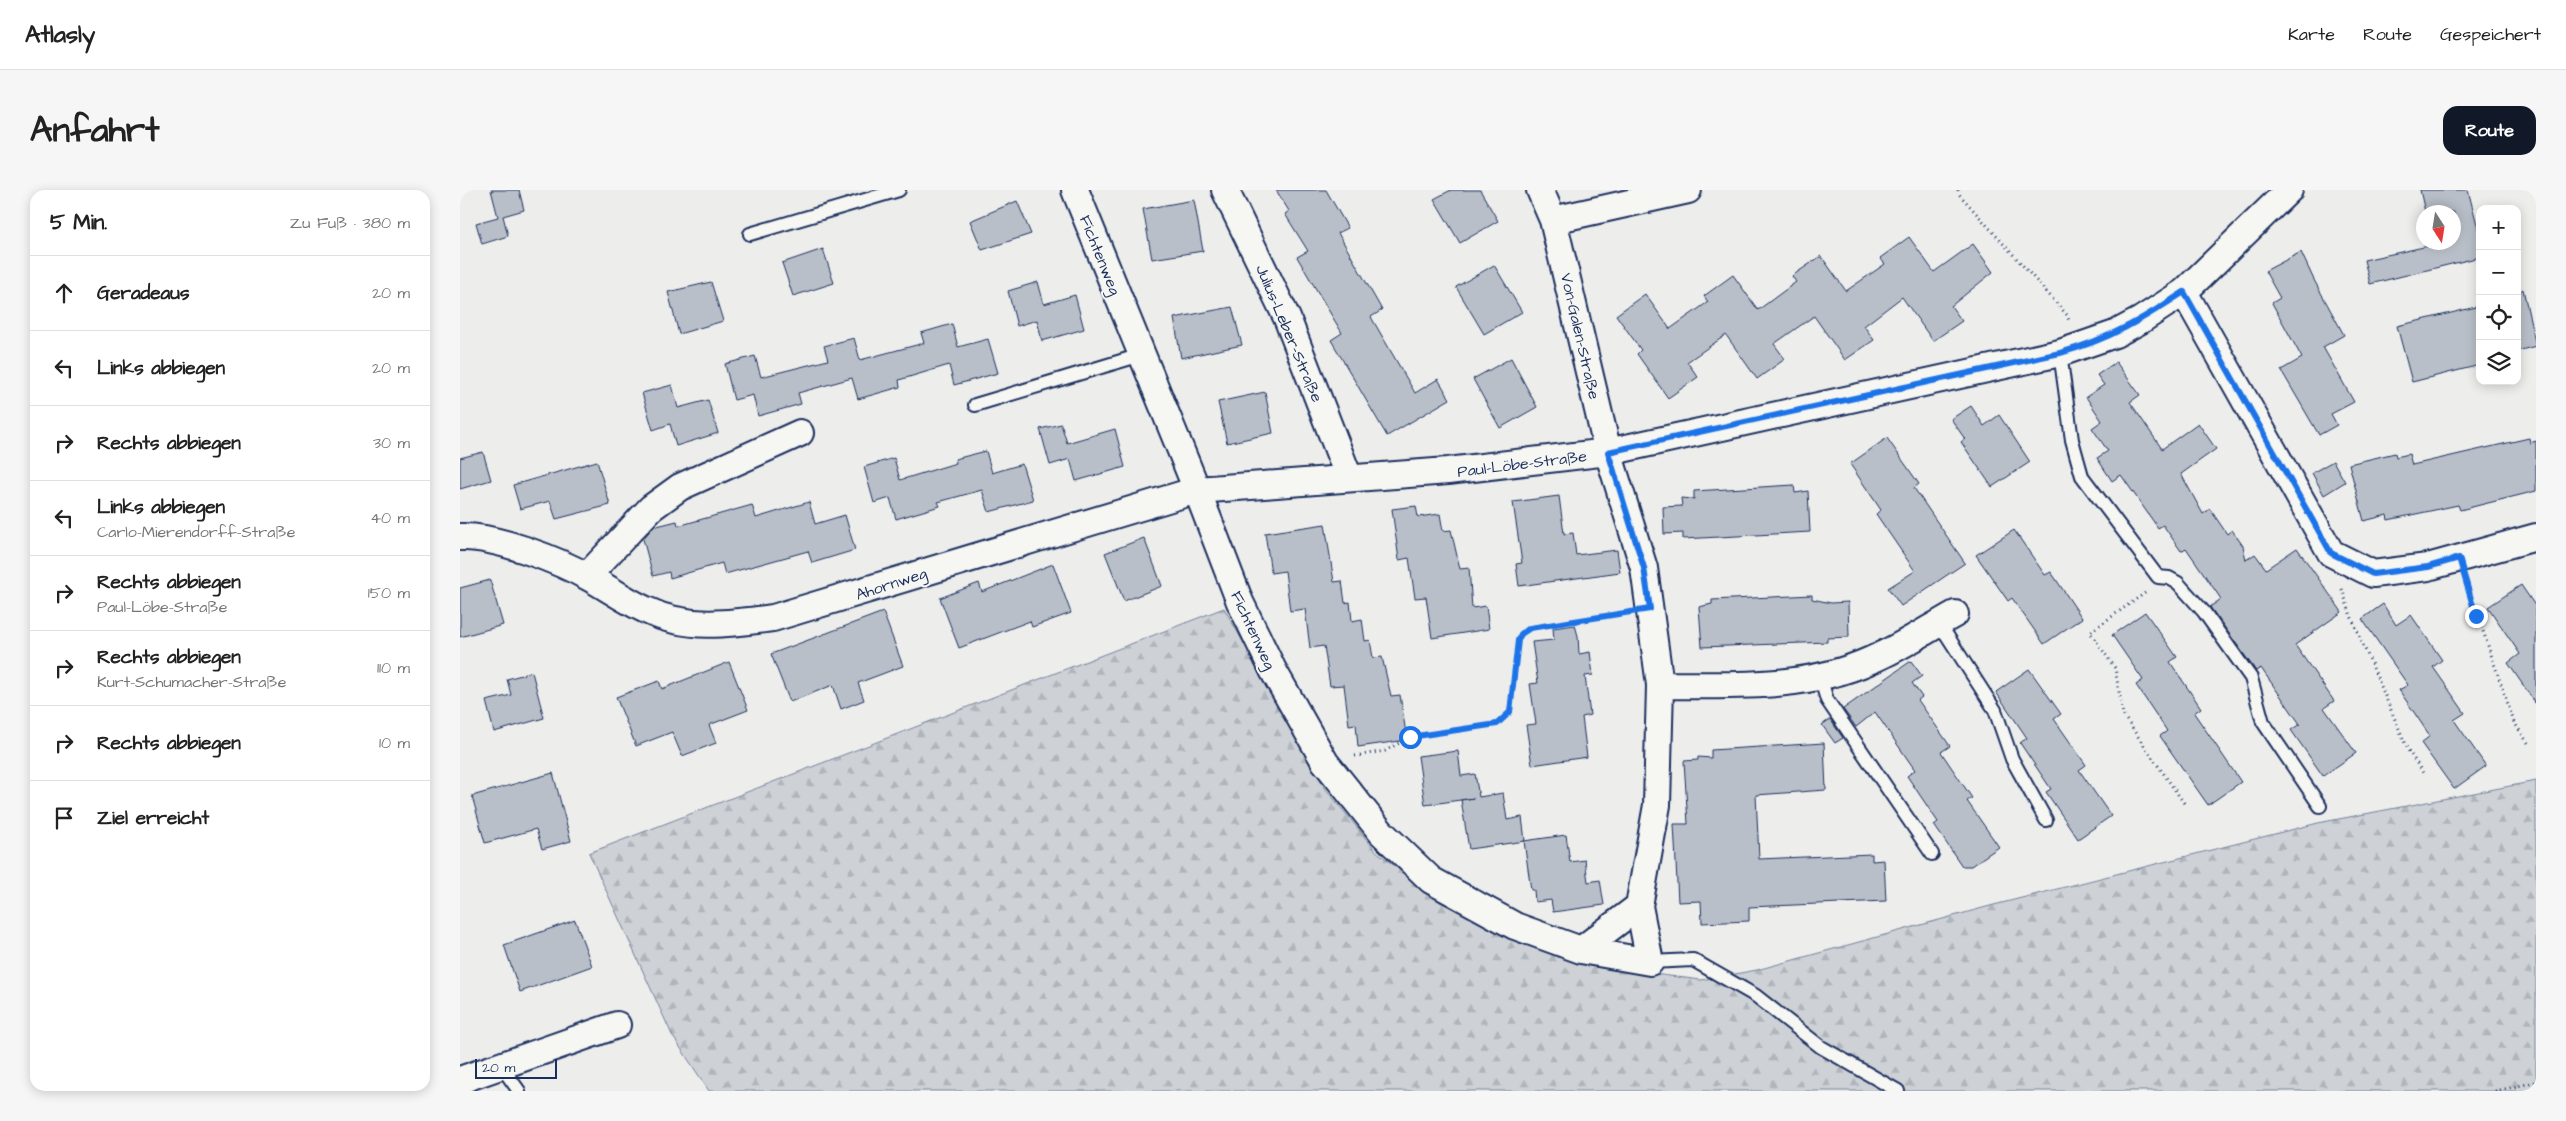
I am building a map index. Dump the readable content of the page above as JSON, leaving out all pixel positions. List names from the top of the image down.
{
  "streets": {
    "street": [
      "Fichtenweg",
      "Julius-Leber-Straße",
      "Von-Galen-Straße",
      "Paul-Löbe-Straße",
      "Ahornweg"
    ]
  },
  "crossings": [
    ["Fichtenweg", "Paul-Löbe-Straße"],
    ["Fichtenweg", "Ahornweg"],
    ["Julius-Leber-Straße", "Paul-Löbe-Straße"],
    ["Von-Galen-Straße", "Paul-Löbe-Straße"],
    ["Paul-Löbe-Straße", "Ahornweg"]
  ],
  "scale_bar": "20 m",
  "north": "bottom",
  "page": {
    "header": "Atlasly",
    "nav": ["Karte", "Route", "Gespeichert"],
    "title": "Anfahrt",
    "buttons": "Route",
    "heading": ["5 Min.", "Zu Fuß · 380 m"],
    "map_buttons": ["+", "−"],
    "list": [
      ["Geradeaus", "20 m"],
      ["Links abbiegen", "20 m"],
      ["Rechts abbiegen", "30 m"],
      ["Links abbiegen", "Carlo-Mierendorff-Straße", "40 m"],
      ["Rechts abbiegen", "Paul-Löbe-Straße", "150 m"],
      ["Rechts abbiegen", "Kurt-Schumacher-Straße", "110 m"],
      ["Rechts abbiegen", "10 m"],
      "Ziel erreicht"
    ],
    "scale": "20 m"
  }
}
